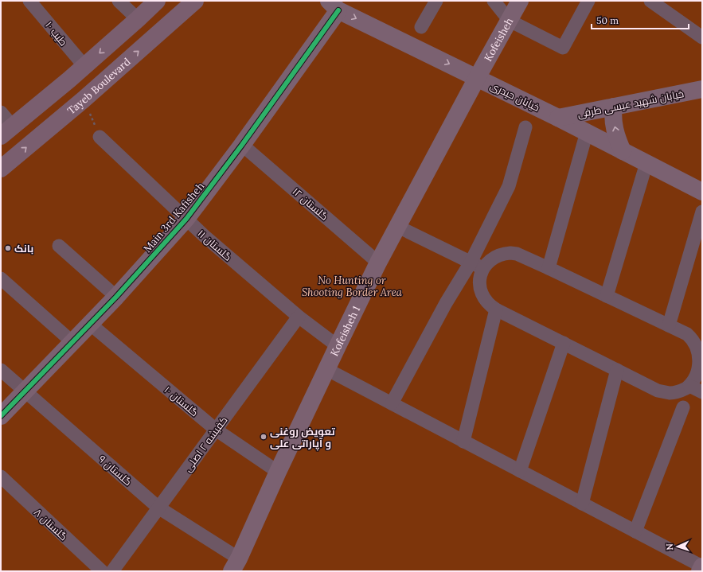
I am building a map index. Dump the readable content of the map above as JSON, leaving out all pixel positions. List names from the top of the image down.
{
  "streets": {
    "main road": ["Tayeb Boulevard"],
    "street": [
      "طیب ۱۰",
      "Kofeisheh",
      "خیابان حیدری",
      "خیابان شهید عیسی طرفی",
      "گلستان ۱۲",
      "Main 3rd Kafisheh",
      "گلستان ۱۱",
      "Kofeisheh 1",
      "گلستان ۱۰",
      "کفیشه ۲ اصلی",
      "گلستان ۹",
      "گلستان ۸"
    ]
  },
  "crossings": [
    ["Kofeisheh", "خیابان حیدری"],
    ["Kofeisheh", "Kofeisheh 1"],
    ["خیابان حیدری", "خیابان شهید عیسی طرفی"],
    ["خیابان حیدری", "Main 3rd Kafisheh"],
    ["خیابان حیدری", "Kofeisheh 1"],
    ["گلستان ۱۲", "Main 3rd Kafisheh"],
    ["گلستان ۱۲", "Kofeisheh 1"],
    ["Main 3rd Kafisheh", "گلستان ۱۱"],
    ["Main 3rd Kafisheh", "گلستان ۱۰"],
    ["Main 3rd Kafisheh", "گلستان ۹"],
    ["گلستان ۱۱", "Kofeisheh 1"],
    ["گلستان ۱۱", "کفیشه ۲ اصلی"],
    ["Kofeisheh 1", "گلستان ۱۰"],
    ["Kofeisheh 1", "گلستان ۹"],
    ["گلستان ۱۰", "کفیشه ۲ اصلی"],
    ["کفیشه ۲ اصلی", "گلستان ۹"]
  ],
  "one_way": ["خیابان حیدری"],
  "parks": ["No Hunting or Shooting Border Area"],
  "places": ["بانک", "تعویض روغنی و آپاراتی علی"],
  "scale_bar": "50 m",
  "north": "left"
}
